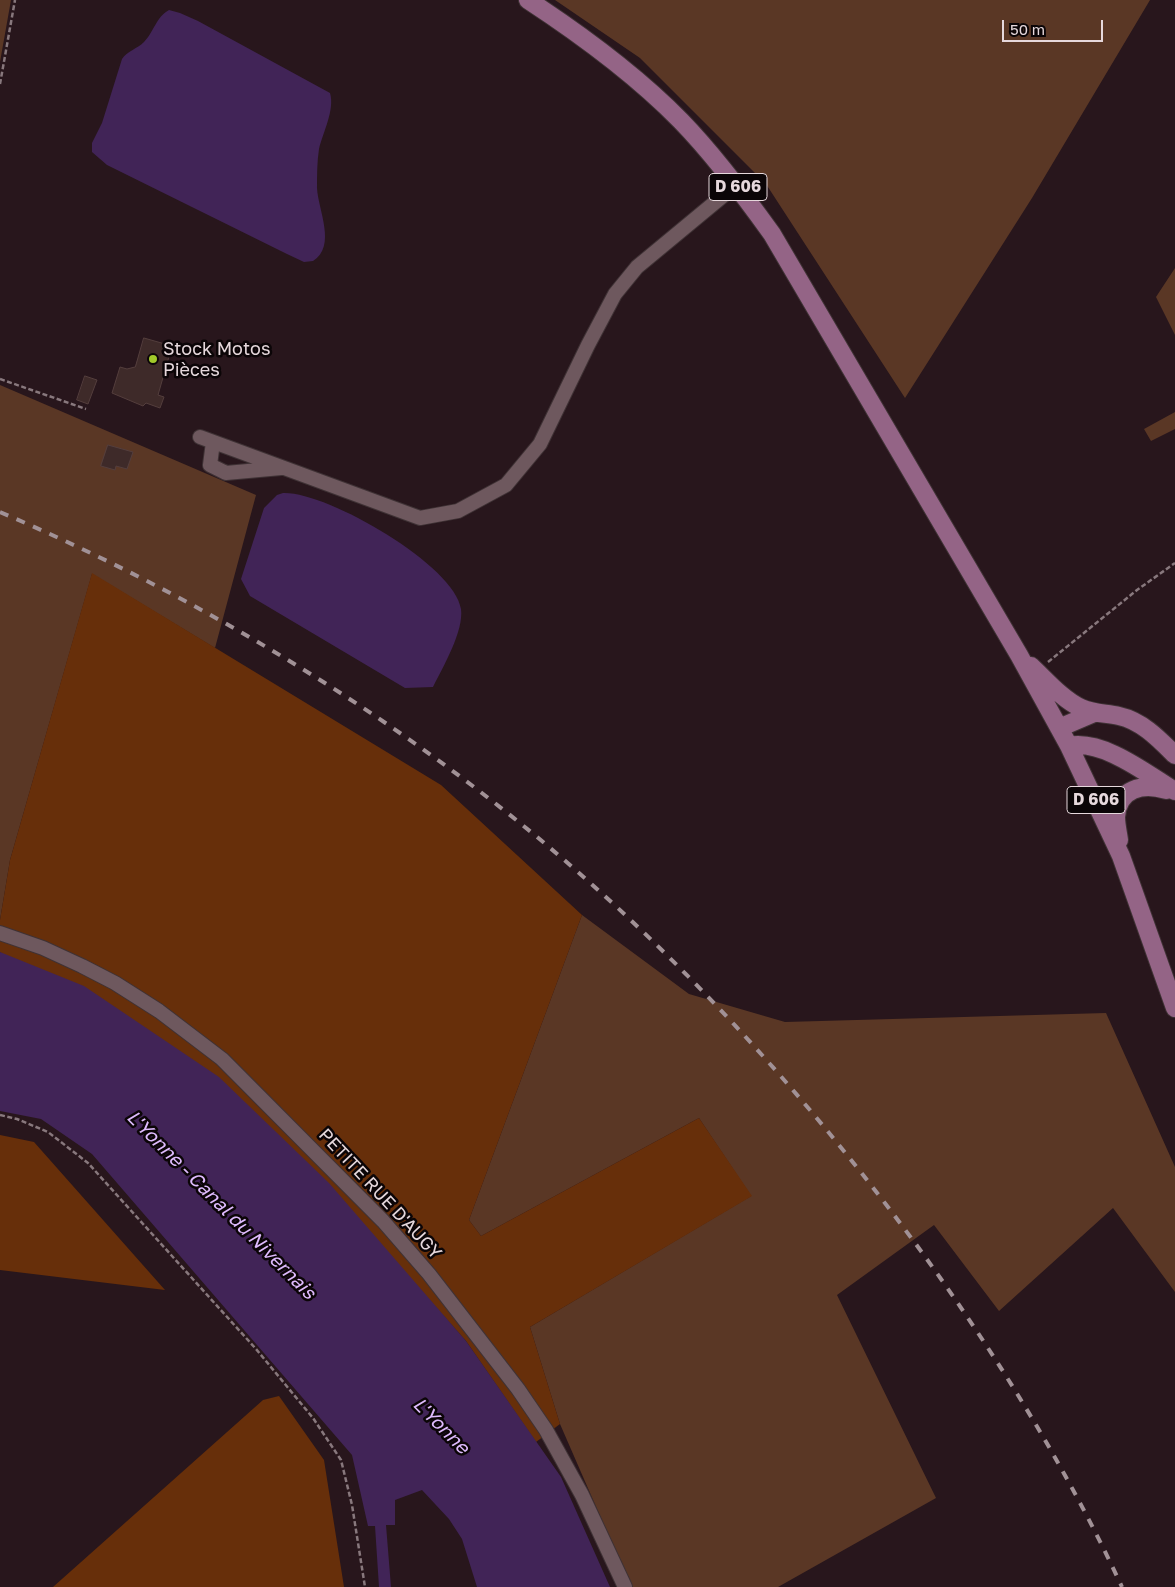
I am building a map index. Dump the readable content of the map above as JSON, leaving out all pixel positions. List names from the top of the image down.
{
  "streets": {
    "main road": ["D 606"],
    "street": ["PETITE RUE D'AUGY"]
  },
  "water": ["L'Yonne - Canal du Nivernais", "L'Yonne"],
  "places": ["Stock Motos Pièces"],
  "scale_bar": "50 m"
}
